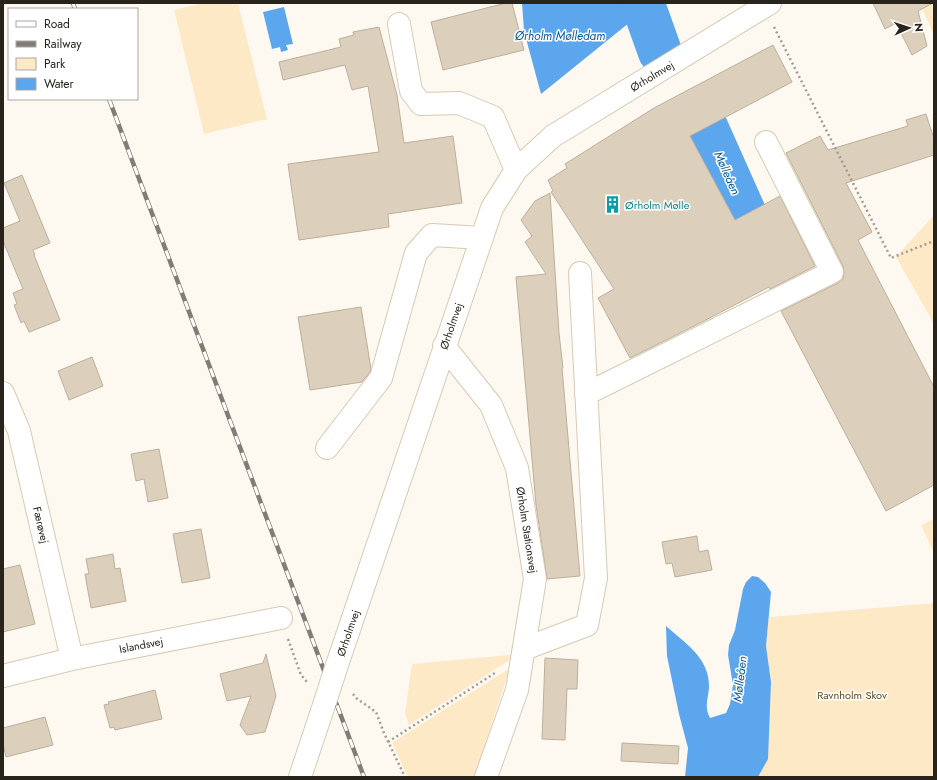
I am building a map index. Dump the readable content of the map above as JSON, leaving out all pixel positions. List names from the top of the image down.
{
  "streets": {
    "street": [
      "Ørholmvej",
      "Færøvej",
      "Ørholm Stationsvej",
      "Islandsvej"
    ]
  },
  "crossings": [
    ["Ørholmvej", "Ørholm Stationsvej"],
    ["Færøvej", "Islandsvej"]
  ],
  "water": ["Ørholm Mølledam", "Mølleåen"],
  "parks": ["Ravnholm Skov"],
  "places": {
    "building": ["Ørholm Mølle"]
  },
  "legend": [
    "Road",
    "Railway",
    "Park",
    "Water"
  ],
  "north": "right"
}
